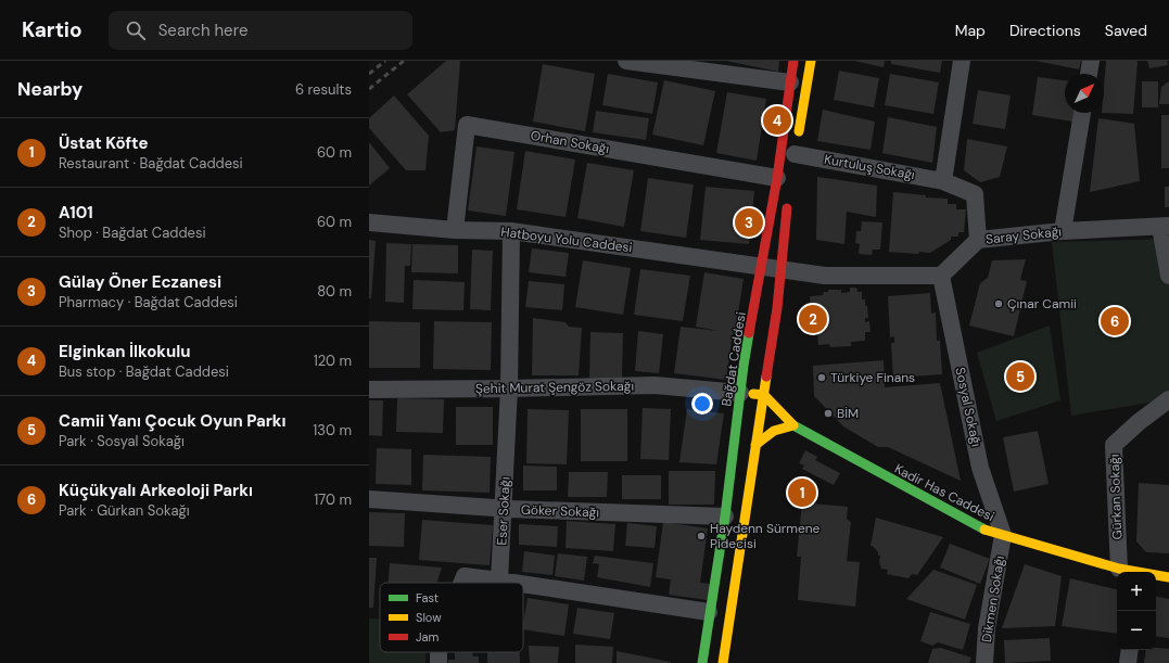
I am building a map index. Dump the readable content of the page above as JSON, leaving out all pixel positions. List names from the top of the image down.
{
  "streets": {
    "main road": ["Bağdat Caddesi", "Kadir Has Caddesi"],
    "street": [
      "Orhan Sokağı",
      "Kurtuluş Sokağı",
      "Saray Sokağı",
      "Hatboyu Yolu Caddesi",
      "Şehit Murat Şengöz Sokağı",
      "Sosyal Sokağı",
      "Gürkan Sokağı",
      "Eser Sokağı",
      "Göker Sokağı",
      "Dikmen Sokağı"
    ]
  },
  "crossings": [
    ["Orhan Sokağı", "Hatboyu Yolu Caddesi"],
    ["Orhan Sokağı", "Bağdat Caddesi"],
    ["Saray Sokağı", "Sosyal Sokağı"],
    ["Hatboyu Yolu Caddesi", "Bağdat Caddesi"],
    ["Hatboyu Yolu Caddesi", "Eser Sokağı"],
    ["Bağdat Caddesi", "Şehit Murat Şengöz Sokağı"],
    ["Bağdat Caddesi", "Göker Sokağı"],
    ["Şehit Murat Şengöz Sokağı", "Eser Sokağı"],
    ["Sosyal Sokağı", "Kadir Has Caddesi"],
    ["Sosyal Sokağı", "Dikmen Sokağı"],
    ["Kadir Has Caddesi", "Gürkan Sokağı"],
    ["Kadir Has Caddesi", "Dikmen Sokağı"],
    ["Eser Sokağı", "Göker Sokağı"]
  ],
  "places": [
    "Çınar Camii",
    "Türkiye Finans",
    "BİM",
    "Haydenn Sürmene Pidecisi"
  ],
  "legend": ["Fast", "Slow", "Jam"],
  "north": "top right",
  "page": {
    "header": "Kartio",
    "search": "Search here",
    "nav": ["Map", "Directions", "Saved"],
    "heading": ["Nearby", "6 results"],
    "pins": [
      "4",
      "3",
      "2",
      "6",
      "5",
      "1"
    ],
    "list": [
      {
        "mark": "1",
        "name": "Üstat Köfte",
        "note": "Restaurant · Bağdat Caddesi",
        "value": "60 m"
      },
      {
        "mark": "2",
        "name": "A101",
        "note": "Shop · Bağdat Caddesi",
        "value": "60 m"
      },
      {
        "mark": "3",
        "name": "Gülay Öner Eczanesi",
        "note": "Pharmacy · Bağdat Caddesi",
        "value": "80 m"
      },
      {
        "mark": "4",
        "name": "Elginkan İlkokulu",
        "note": "Bus stop · Bağdat Caddesi",
        "value": "120 m"
      },
      {
        "mark": "5",
        "name": "Camii Yanı Çocuk Oyun Parkı",
        "note": "Park · Sosyal Sokağı",
        "value": "130 m"
      },
      {
        "mark": "6",
        "name": "Küçükyalı Arkeoloji Parkı",
        "note": "Park · Gürkan Sokağı",
        "value": "170 m"
      }
    ],
    "map_buttons": ["+", "−"]
  }
}
